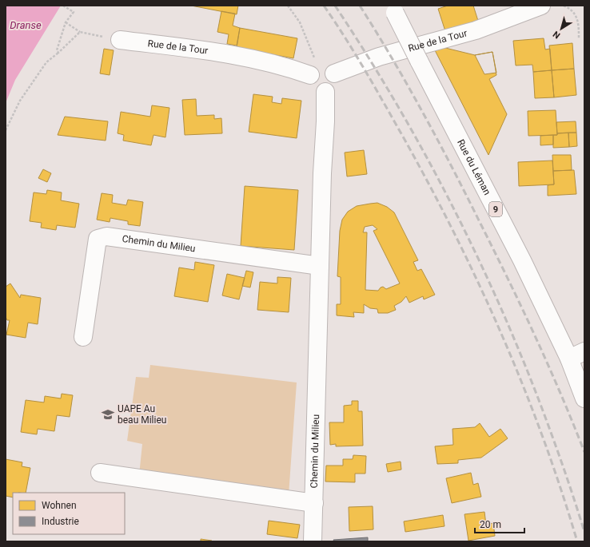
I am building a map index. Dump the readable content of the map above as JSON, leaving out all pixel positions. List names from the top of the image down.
{
  "streets": {
    "street": [
      "Rue de la Tour",
      "Rue du Léman",
      "9",
      "Chemin du Milieu"
    ]
  },
  "crossings": [
    ["Rue de la Tour", "Chemin du Milieu"]
  ],
  "water": ["Dranse"],
  "places": {
    "school or university": ["UAPE Au beau Milieu"]
  },
  "legend": ["Wohnen", "Industrie"],
  "scale_bar": "20 m",
  "north": "bottom left"
}
